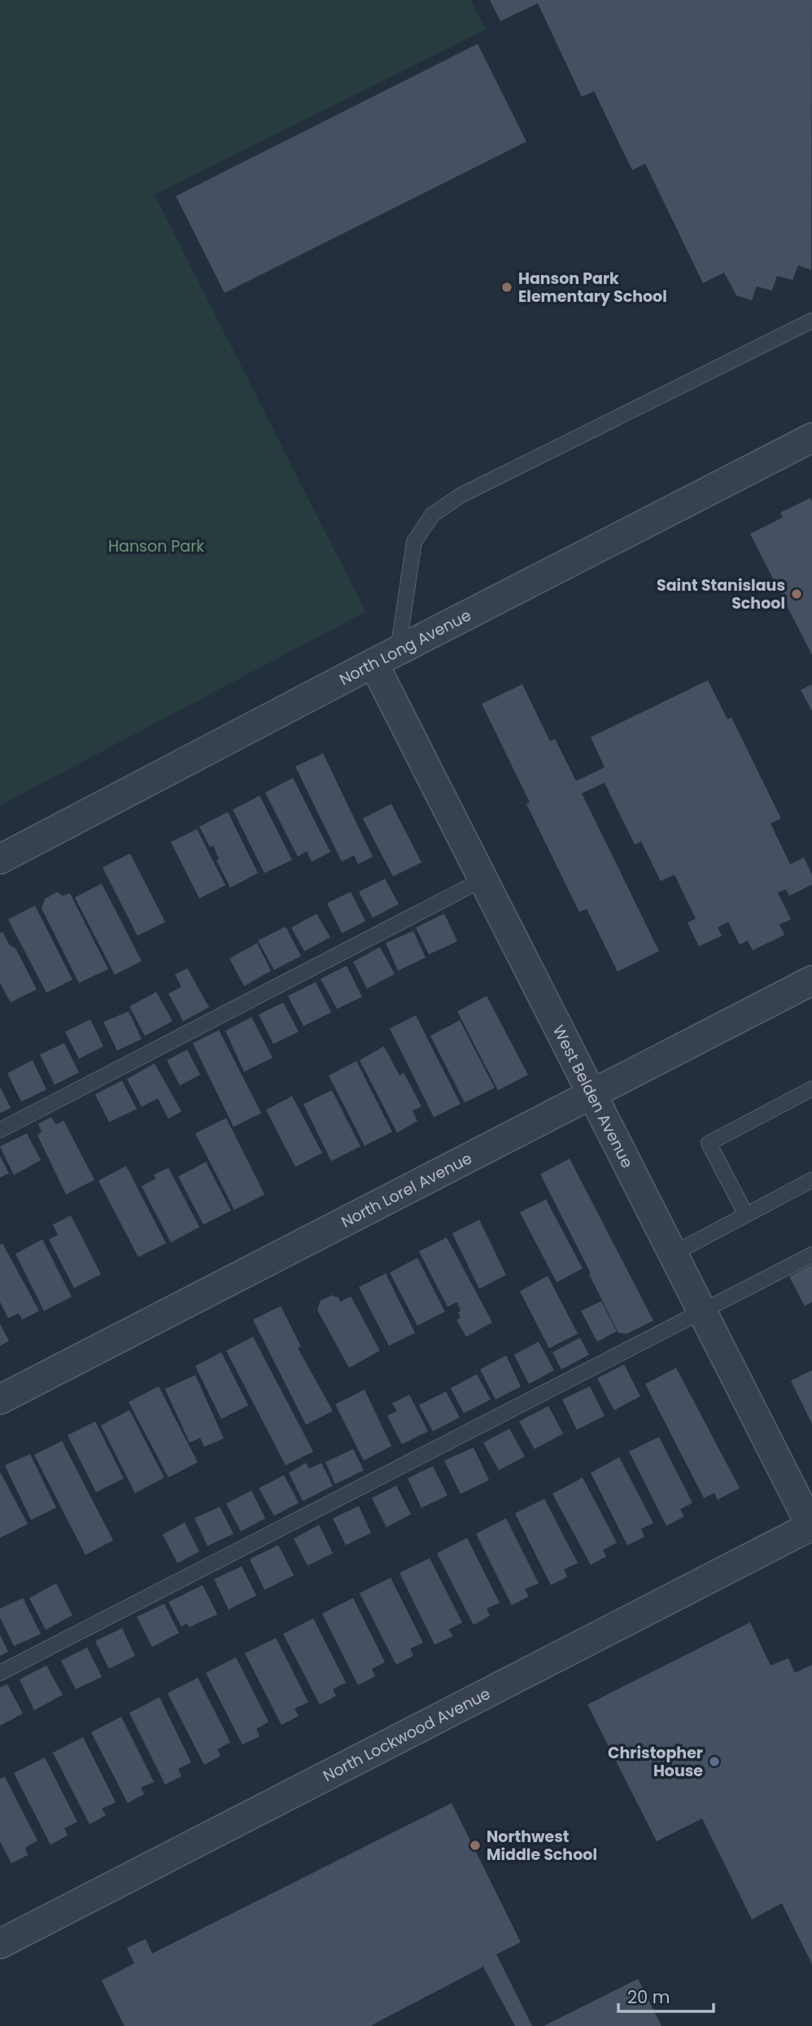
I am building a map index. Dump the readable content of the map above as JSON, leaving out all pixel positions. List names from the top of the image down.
{
  "streets": {
    "street": [
      "North Long Avenue",
      "West Belden Avenue",
      "North Lorel Avenue",
      "North Lockwood Avenue"
    ]
  },
  "crossings": [
    ["North Long Avenue", "West Belden Avenue"],
    ["West Belden Avenue", "North Lorel Avenue"],
    ["West Belden Avenue", "North Lockwood Avenue"]
  ],
  "parks": ["Hanson Park"],
  "places": [
    "Hanson Park Elementary School",
    "Saint Stanislaus School",
    "Christopher House",
    "Northwest Middle School"
  ],
  "scale_bar": "20 m"
}
